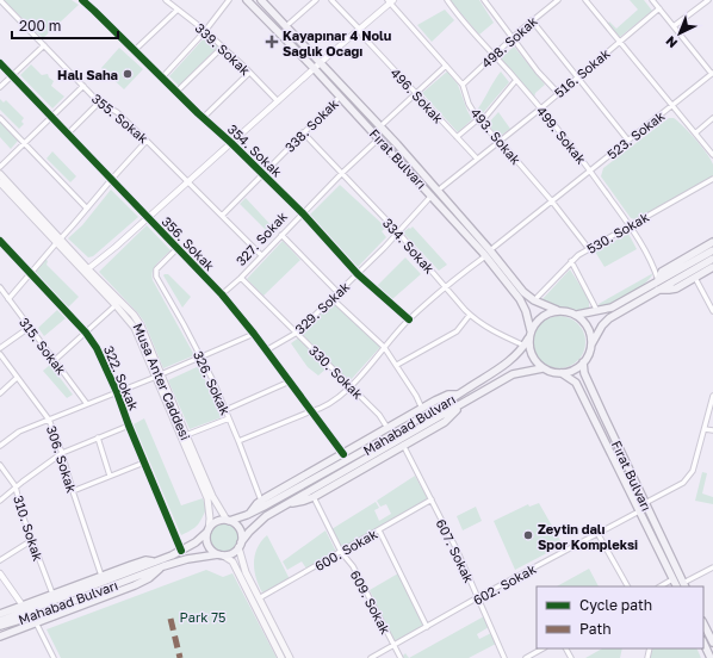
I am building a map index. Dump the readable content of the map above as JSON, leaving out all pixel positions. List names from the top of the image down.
{
  "streets": {
    "main road": ["Fırat Bulvarı", "Musa Anter Caddesi", "Mahabad Bulvarı"],
    "street": [
      "498. Sokak",
      "339. Sokak",
      "516. Sokak",
      "496. Sokak",
      "355. Sokak",
      "338. Sokak",
      "499. Sokak",
      "523. Sokak",
      "493. Sokak",
      "354. Sokak",
      "530. Sokak",
      "327. Sokak",
      "356. Sokak",
      "334. Sokak",
      "329. Sokak",
      "315. Sokak",
      "330. Sokak",
      "322. Sokak",
      "326. Sokak",
      "306. Sokak",
      "310. Sokak",
      "600. Sokak",
      "607. Sokak",
      "602. Sokak",
      "609. Sokak"
    ]
  },
  "crossings": [
    ["498. Sokak", "499. Sokak"],
    ["498. Sokak", "493. Sokak"],
    ["516. Sokak", "496. Sokak"],
    ["516. Sokak", "499. Sokak"],
    ["516. Sokak", "493. Sokak"],
    ["516. Sokak", "Fırat Bulvarı"],
    ["355. Sokak", "338. Sokak"],
    ["355. Sokak", "327. Sokak"],
    ["338. Sokak", "354. Sokak"],
    ["338. Sokak", "Fırat Bulvarı"],
    ["338. Sokak", "334. Sokak"],
    ["499. Sokak", "523. Sokak"],
    ["499. Sokak", "530. Sokak"],
    ["523. Sokak", "493. Sokak"],
    ["523. Sokak", "Fırat Bulvarı"],
    ["493. Sokak", "530. Sokak"],
    ["354. Sokak", "327. Sokak"],
    ["354. Sokak", "329. Sokak"],
    ["Fırat Bulvarı", "530. Sokak"],
    ["Fırat Bulvarı", "327. Sokak"],
    ["Fırat Bulvarı", "329. Sokak"],
    ["Fırat Bulvarı", "Mahabad Bulvarı"],
    ["Fırat Bulvarı", "602. Sokak"],
    ["327. Sokak", "356. Sokak"],
    ["327. Sokak", "334. Sokak"],
    ["327. Sokak", "330. Sokak"],
    ["356. Sokak", "329. Sokak"],
    ["356. Sokak", "326. Sokak"],
    ["334. Sokak", "329. Sokak"],
    ["334. Sokak", "Mahabad Bulvarı"],
    ["329. Sokak", "330. Sokak"],
    ["322. Sokak", "Mahabad Bulvarı"],
    ["Musa Anter Caddesi", "Mahabad Bulvarı"],
    ["600. Sokak", "607. Sokak"],
    ["600. Sokak", "609. Sokak"],
    ["607. Sokak", "602. Sokak"],
    ["602. Sokak", "609. Sokak"]
  ],
  "parks": ["Park 75"],
  "places": {
    "health": ["Kayapınar 4 Nolu Sağlık Ocağı"],
    "other": ["Halı Saha", "Zeytin dalı Spor Kompleksi"]
  },
  "legend": ["Cycle path", "Path"],
  "scale_bar": "200 m",
  "north": "bottom left"
}
